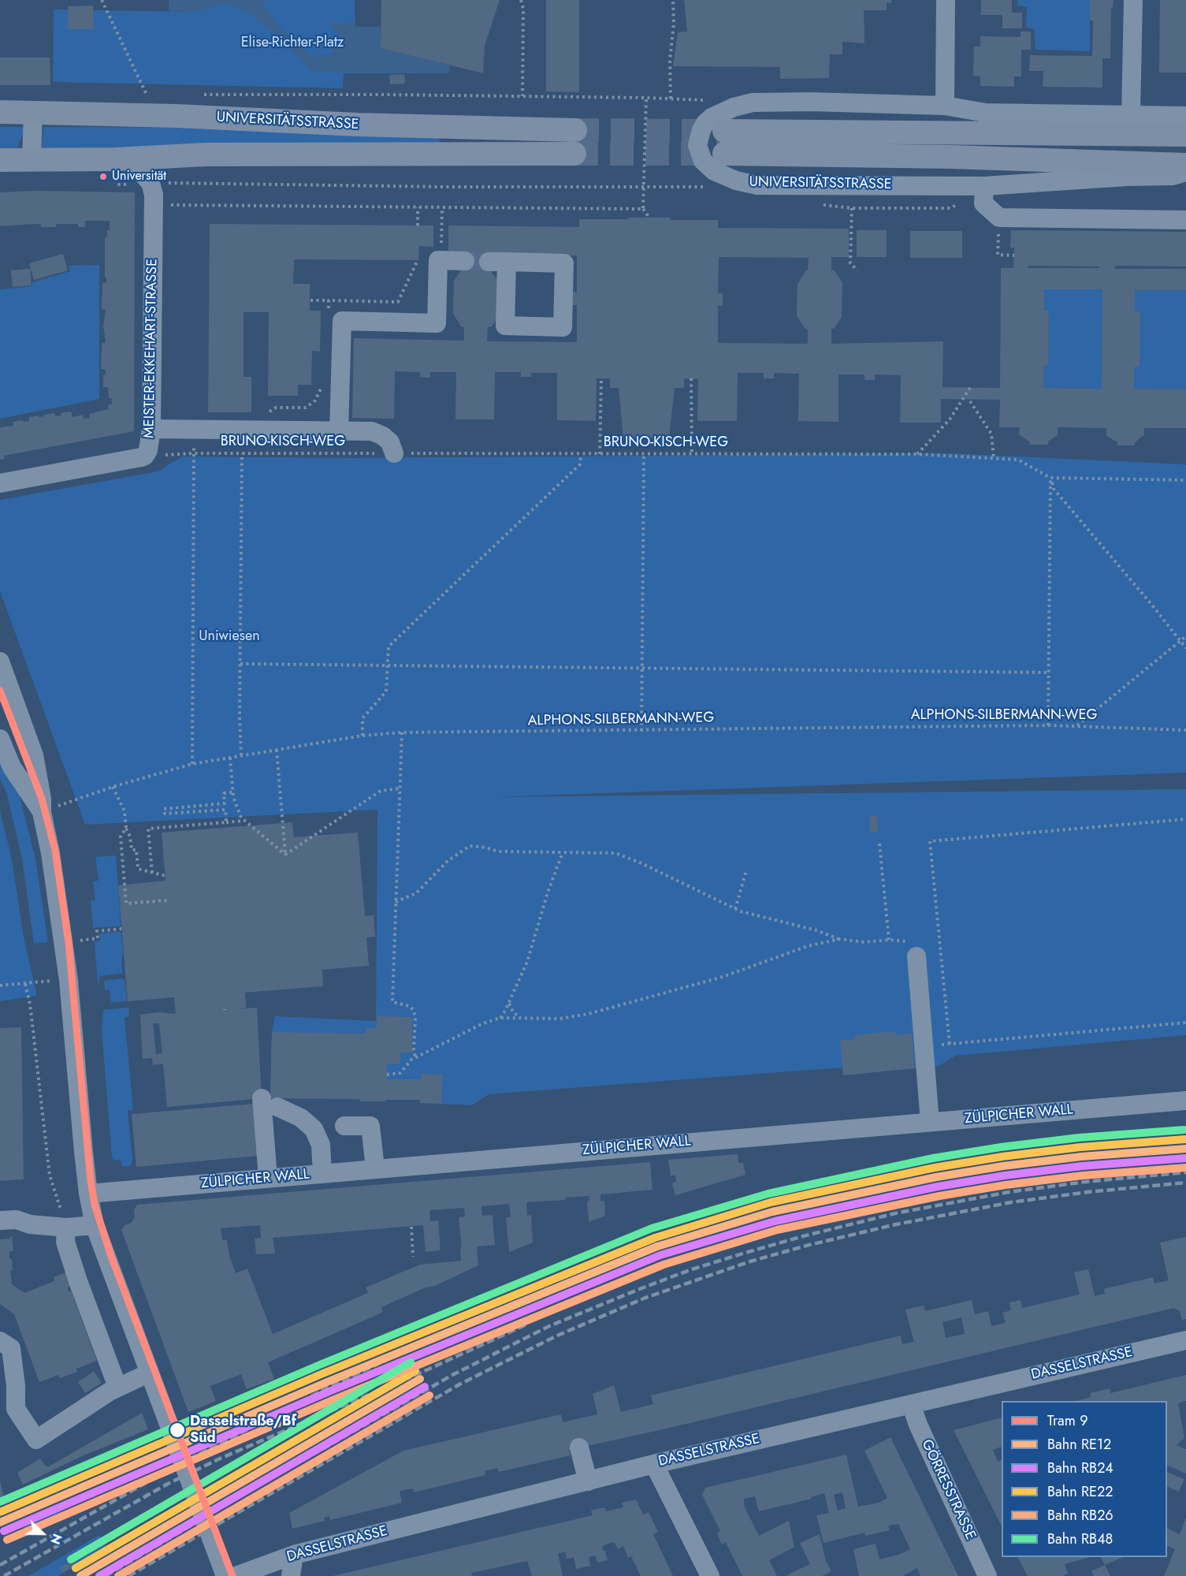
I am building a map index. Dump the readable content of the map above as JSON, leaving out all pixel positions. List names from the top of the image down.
{
  "streets": {
    "main road": ["UNIVERSITÄTSSTRASSE"],
    "street": [
      "MEISTER-EKKEHART-STRASSE",
      "ZÜLPICHER WALL",
      "DASSELSTRASSE",
      "GÖRRESSTRASSE"
    ],
    "path": ["BRUNO-KISCH-WEG", "ALPHONS-SILBERMANN-WEG"]
  },
  "crossings": [
    ["UNIVERSITÄTSSTRASSE", "MEISTER-EKKEHART-STRASSE"],
    ["MEISTER-EKKEHART-STRASSE", "BRUNO-KISCH-WEG"],
    ["DASSELSTRASSE", "GÖRRESSTRASSE"]
  ],
  "parks": ["Elise-Richter-Platz", "Uniwiesen"],
  "places": ["Universität", "Dasselstraße/Bf Süd"],
  "lines": [
    "tram line 9",
    "rail line RB48",
    "rail line RE22",
    "rail line RE12",
    "rail line RB24",
    "rail line RB26"
  ],
  "legend": [
    "Tram 9",
    "Bahn RE12",
    "Bahn RB24",
    "Bahn RE22",
    "Bahn RB26",
    "Bahn RB48"
  ],
  "north": "right"
}
